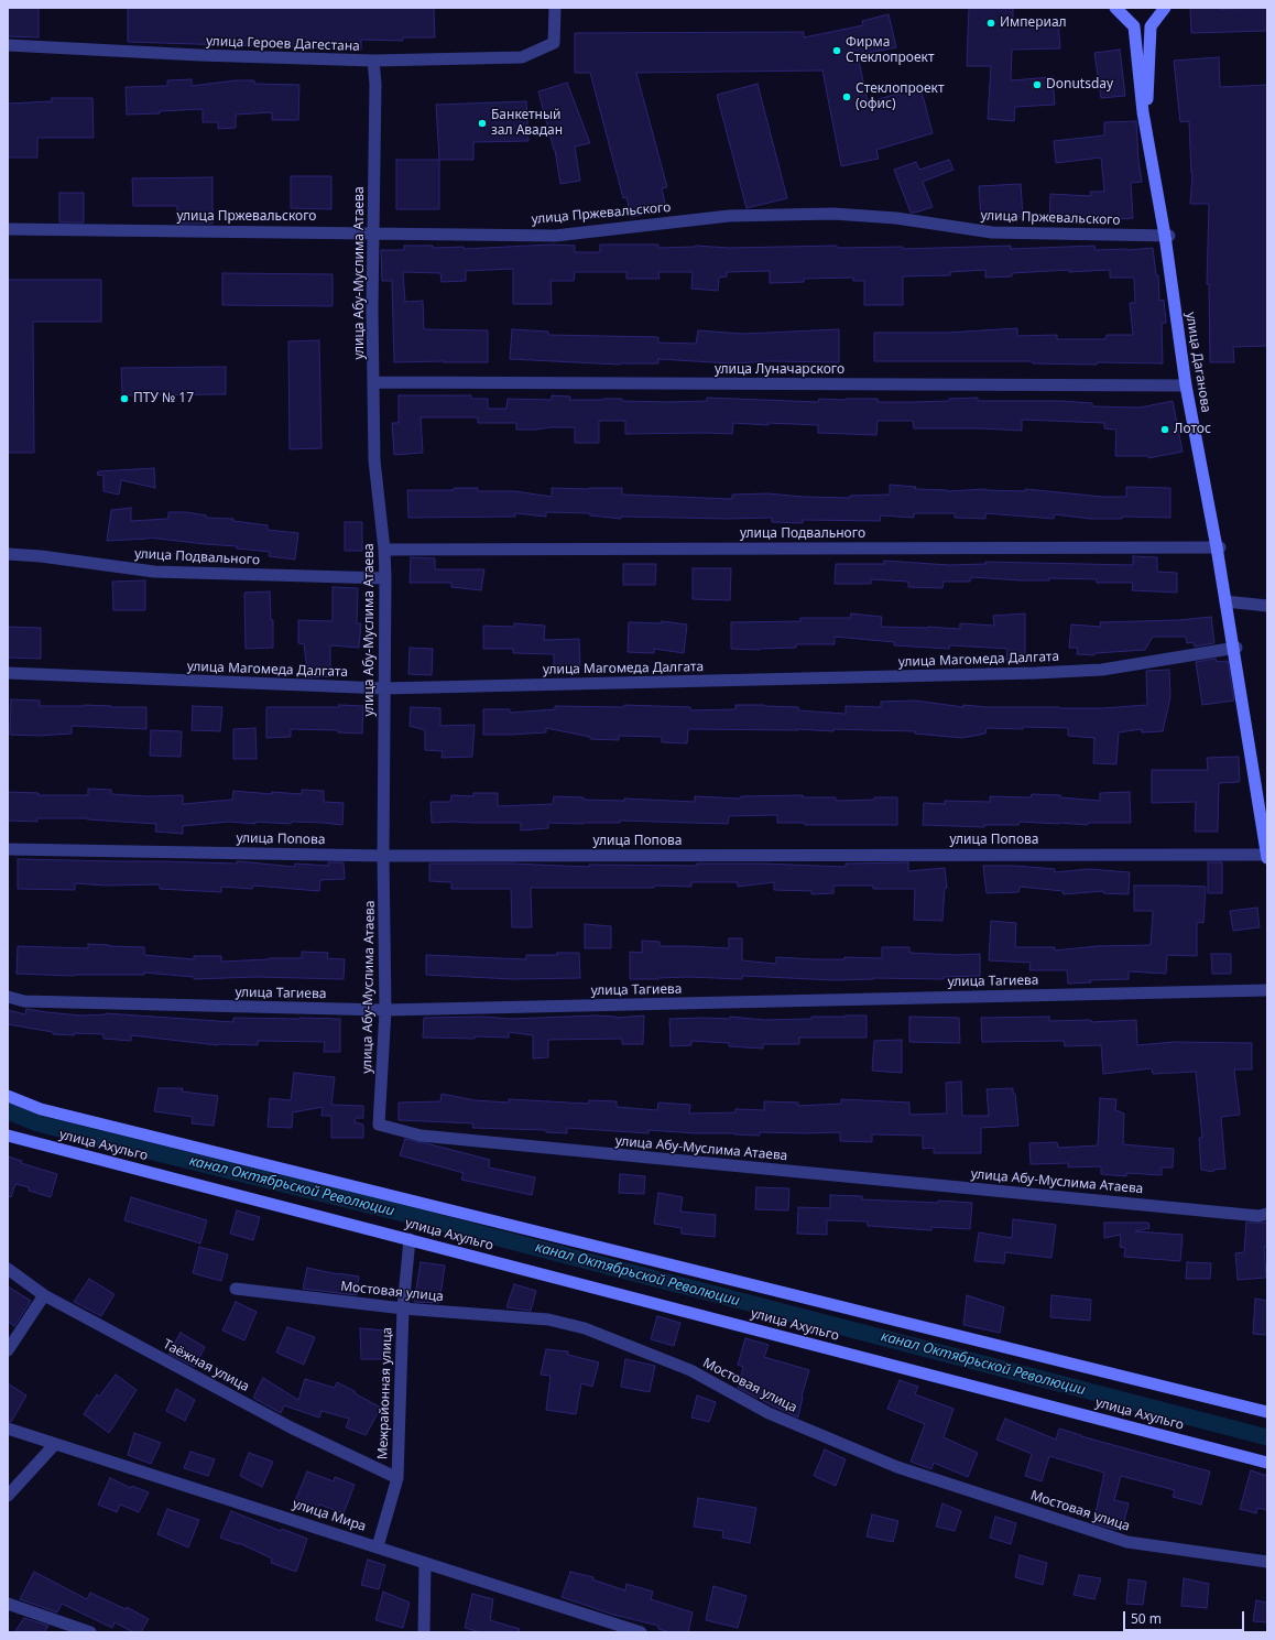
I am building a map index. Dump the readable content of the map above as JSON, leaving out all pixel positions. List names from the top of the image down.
{
  "streets": {
    "main road": ["улица Даганова", "улица Ахульго"],
    "street": [
      "улица Героев Дагестана",
      "улица Пржевальского",
      "улица Абу-Муслима Атаева",
      "улица Луначарского",
      "улица Подвального",
      "улица Магомеда Далгата",
      "улица Попова",
      "улица Тагиева",
      "Мостовая улица",
      "Таёжная улица",
      "Межрайонная улица",
      "улица Мира"
    ]
  },
  "crossings": [
    ["улица Героев Дагестана", "улица Абу-Муслима Атаева"],
    ["улица Пржевальского", "улица Абу-Муслима Атаева"],
    ["улица Пржевальского", "улица Даганова"],
    ["улица Абу-Муслима Атаева", "улица Луначарского"],
    ["улица Абу-Муслима Атаева", "улица Подвального"],
    ["улица Абу-Муслима Атаева", "улица Магомеда Далгата"],
    ["улица Абу-Муслима Атаева", "улица Попова"],
    ["улица Абу-Муслима Атаева", "улица Тагиева"],
    ["улица Даганова", "улица Луначарского"],
    ["улица Даганова", "улица Подвального"],
    ["улица Даганова", "улица Магомеда Далгата"],
    ["улица Даганова", "улица Попова"],
    ["улица Ахульго", "Межрайонная улица"],
    ["Мостовая улица", "Межрайонная улица"],
    ["Таёжная улица", "Межрайонная улица"],
    ["Межрайонная улица", "улица Мира"]
  ],
  "water": ["канал Октябрьской Революции"],
  "places": [
    "Империал",
    "Фирма Стеклопроект",
    "Donutsday",
    "Стеклопроект (офис)",
    "Банкетный зал Авадан",
    "ПТУ № 17",
    "Лотос"
  ],
  "scale_bar": "50 m"
}
